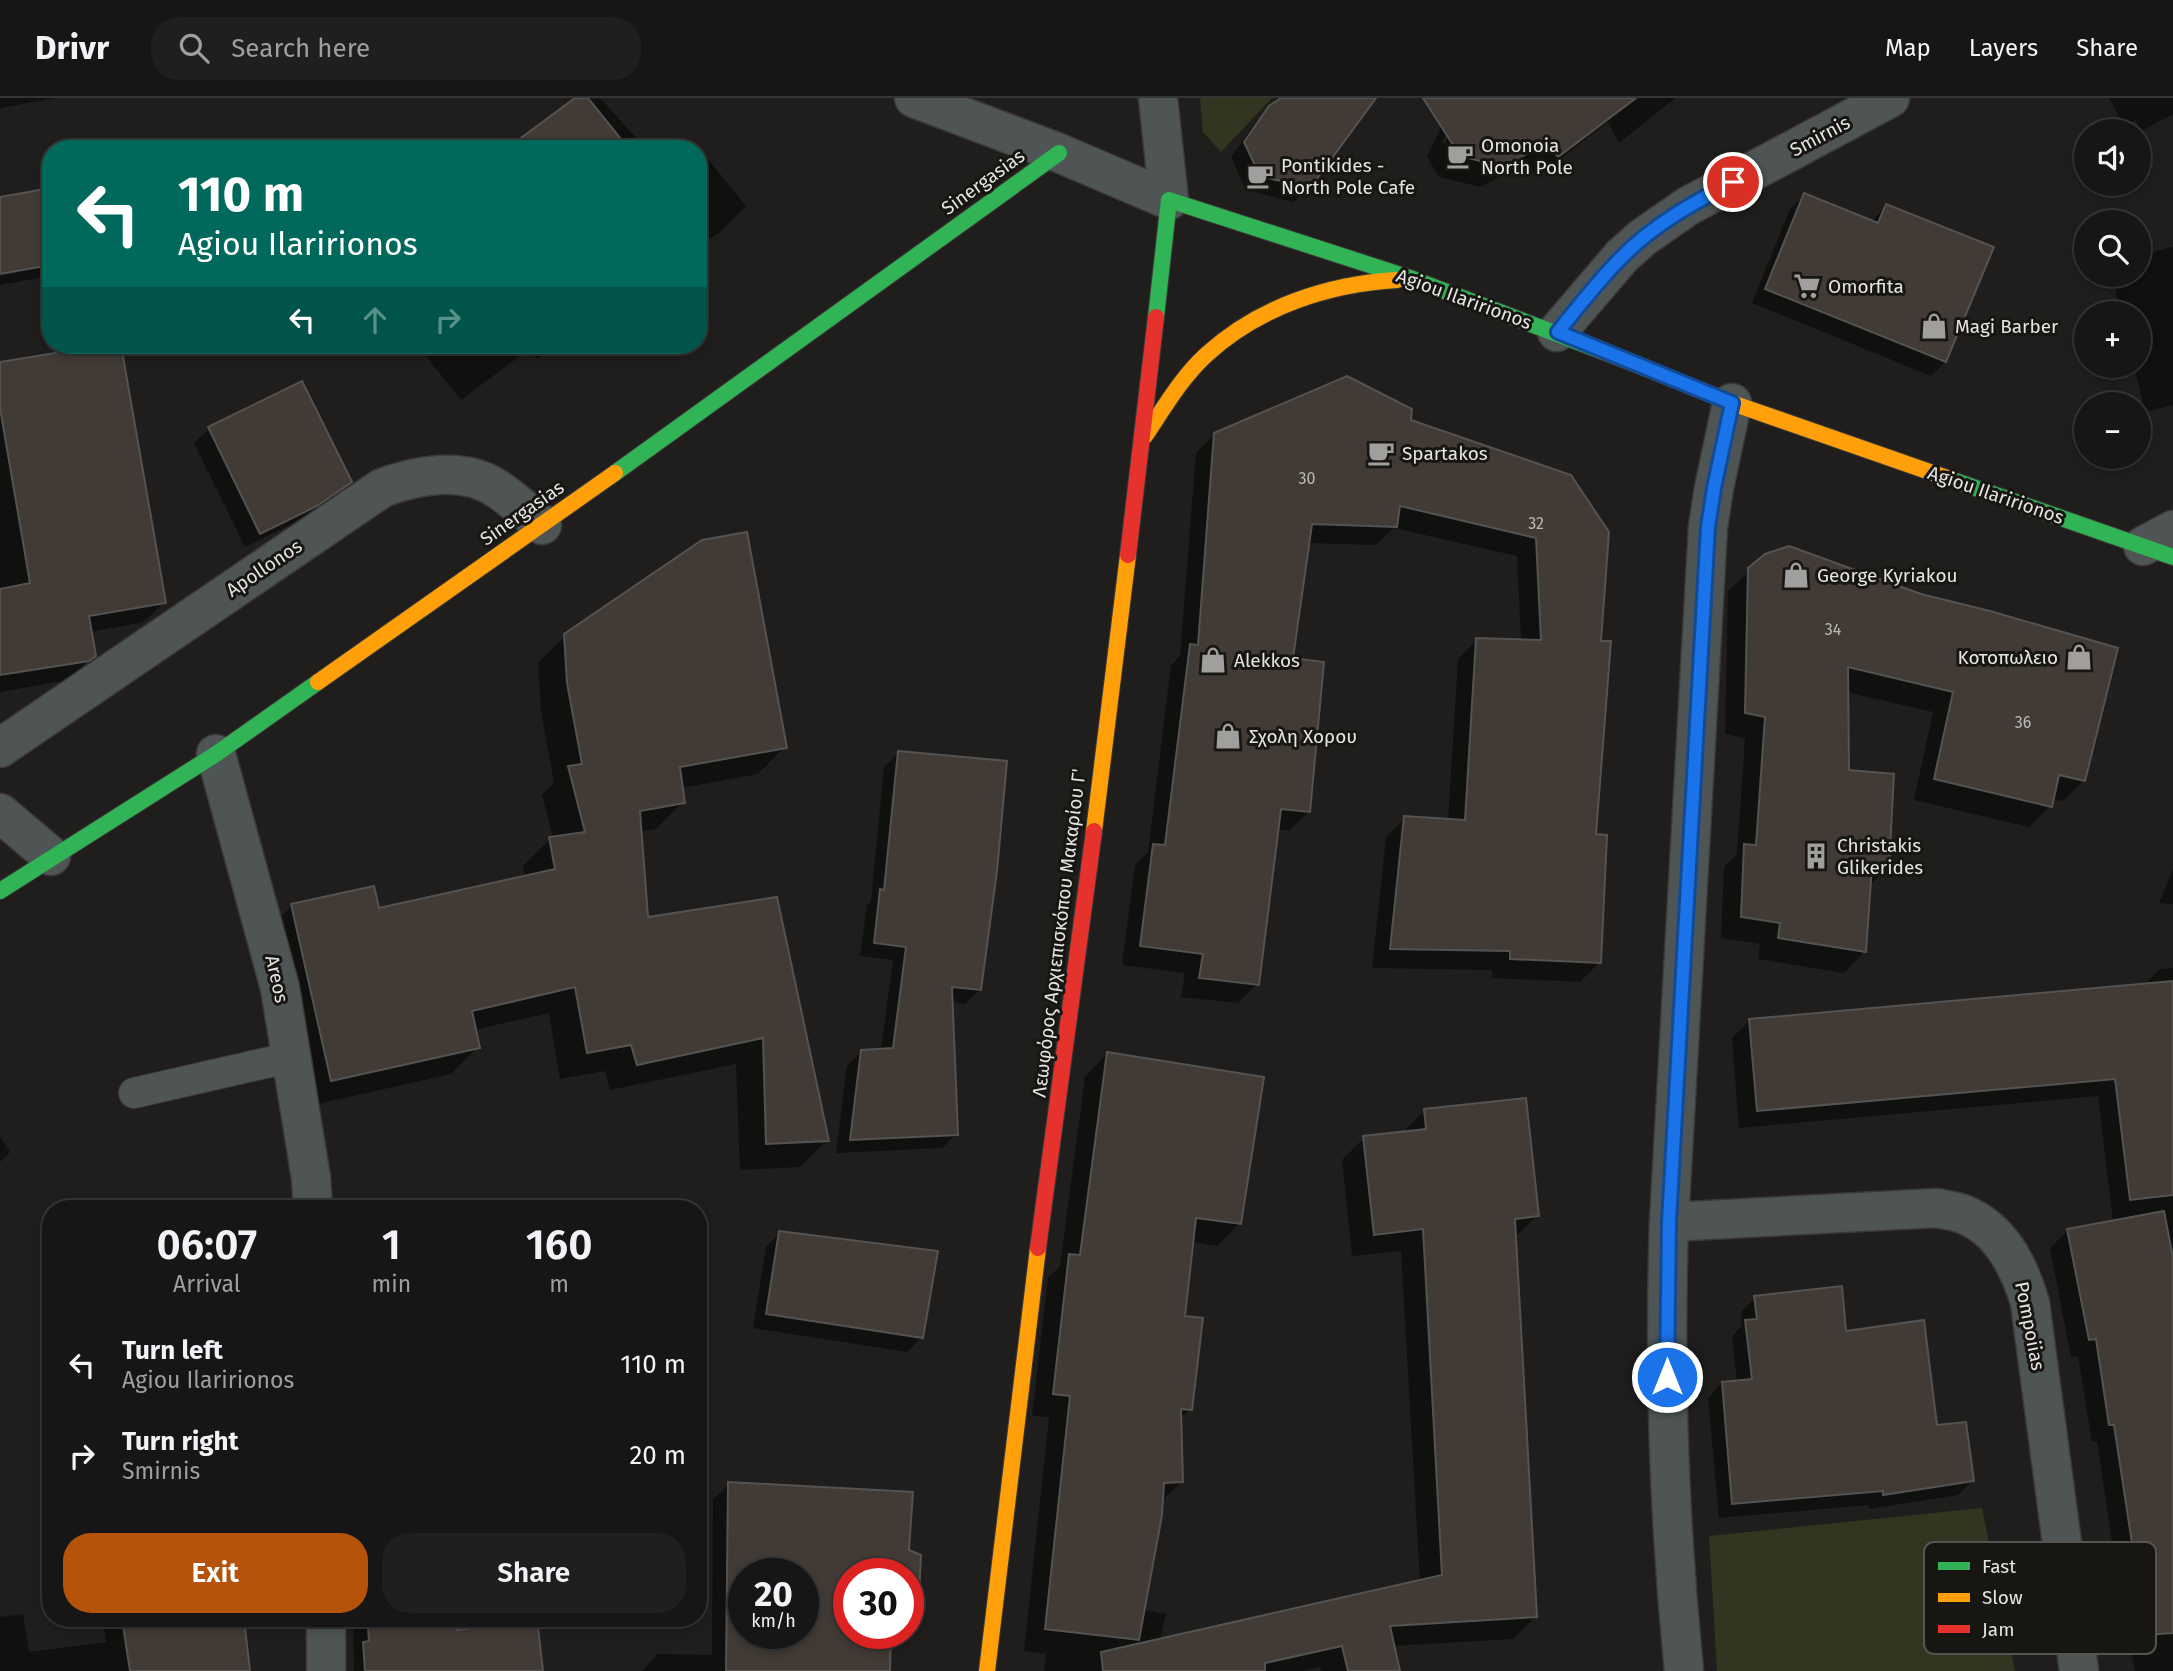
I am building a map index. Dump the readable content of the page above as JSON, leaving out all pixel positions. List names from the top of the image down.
{
  "streets": {
    "street": [
      "Smirnis",
      "Sinergasias",
      "Agiou Ilaririonos",
      "Apollonos",
      "Λεωφόρος Αρχιεπισκόπου Μακαρίου Γ'",
      "Areos",
      "Pompoiias"
    ]
  },
  "crossings": [
    ["Smirnis", "Agiou Ilaririonos"],
    ["Sinergasias", "Agiou Ilaririonos"],
    ["Sinergasias", "Apollonos"],
    ["Sinergasias", "Areos"],
    ["Agiou Ilaririonos", "Λεωφόρος Αρχιεπισκόπου Μακαρίου Γ'"]
  ],
  "places": {
    "cafe": ["Omonoia North Pole", "Pontikides - North Pole Cafe", "Spartakos"],
    "supermarket": ["Omorfita"],
    "shop": [
      "Magi Barber",
      "George Kyriakou",
      "Κοτοπωλειο",
      "Alekkos",
      "Σχολη Χορου"
    ],
    "building": ["Christakis Glikerides"]
  },
  "house_numbers": [
    "30",
    "32",
    "34",
    "36"
  ],
  "legend": ["Fast", "Slow", "Jam"],
  "page": {
    "header": "Drivr",
    "search": "Search here",
    "nav": ["Map", "Layers", "Share"],
    "map_buttons": ["+", "−"],
    "turn": ["110 m", "Agiou Ilaririonos"],
    "eta": [
      "06:07",
      "Arrival",
      "1",
      "min",
      "160",
      "m"
    ],
    "list": [
      {
        "name": "Turn left",
        "note": "Agiou Ilaririonos",
        "value": "110 m"
      },
      {
        "name": "Turn right",
        "note": "Smirnis",
        "value": "20 m"
      }
    ],
    "buttons": ["Exit", "Share"],
    "speed": "20 km/h",
    "limit": "30"
  }
}
